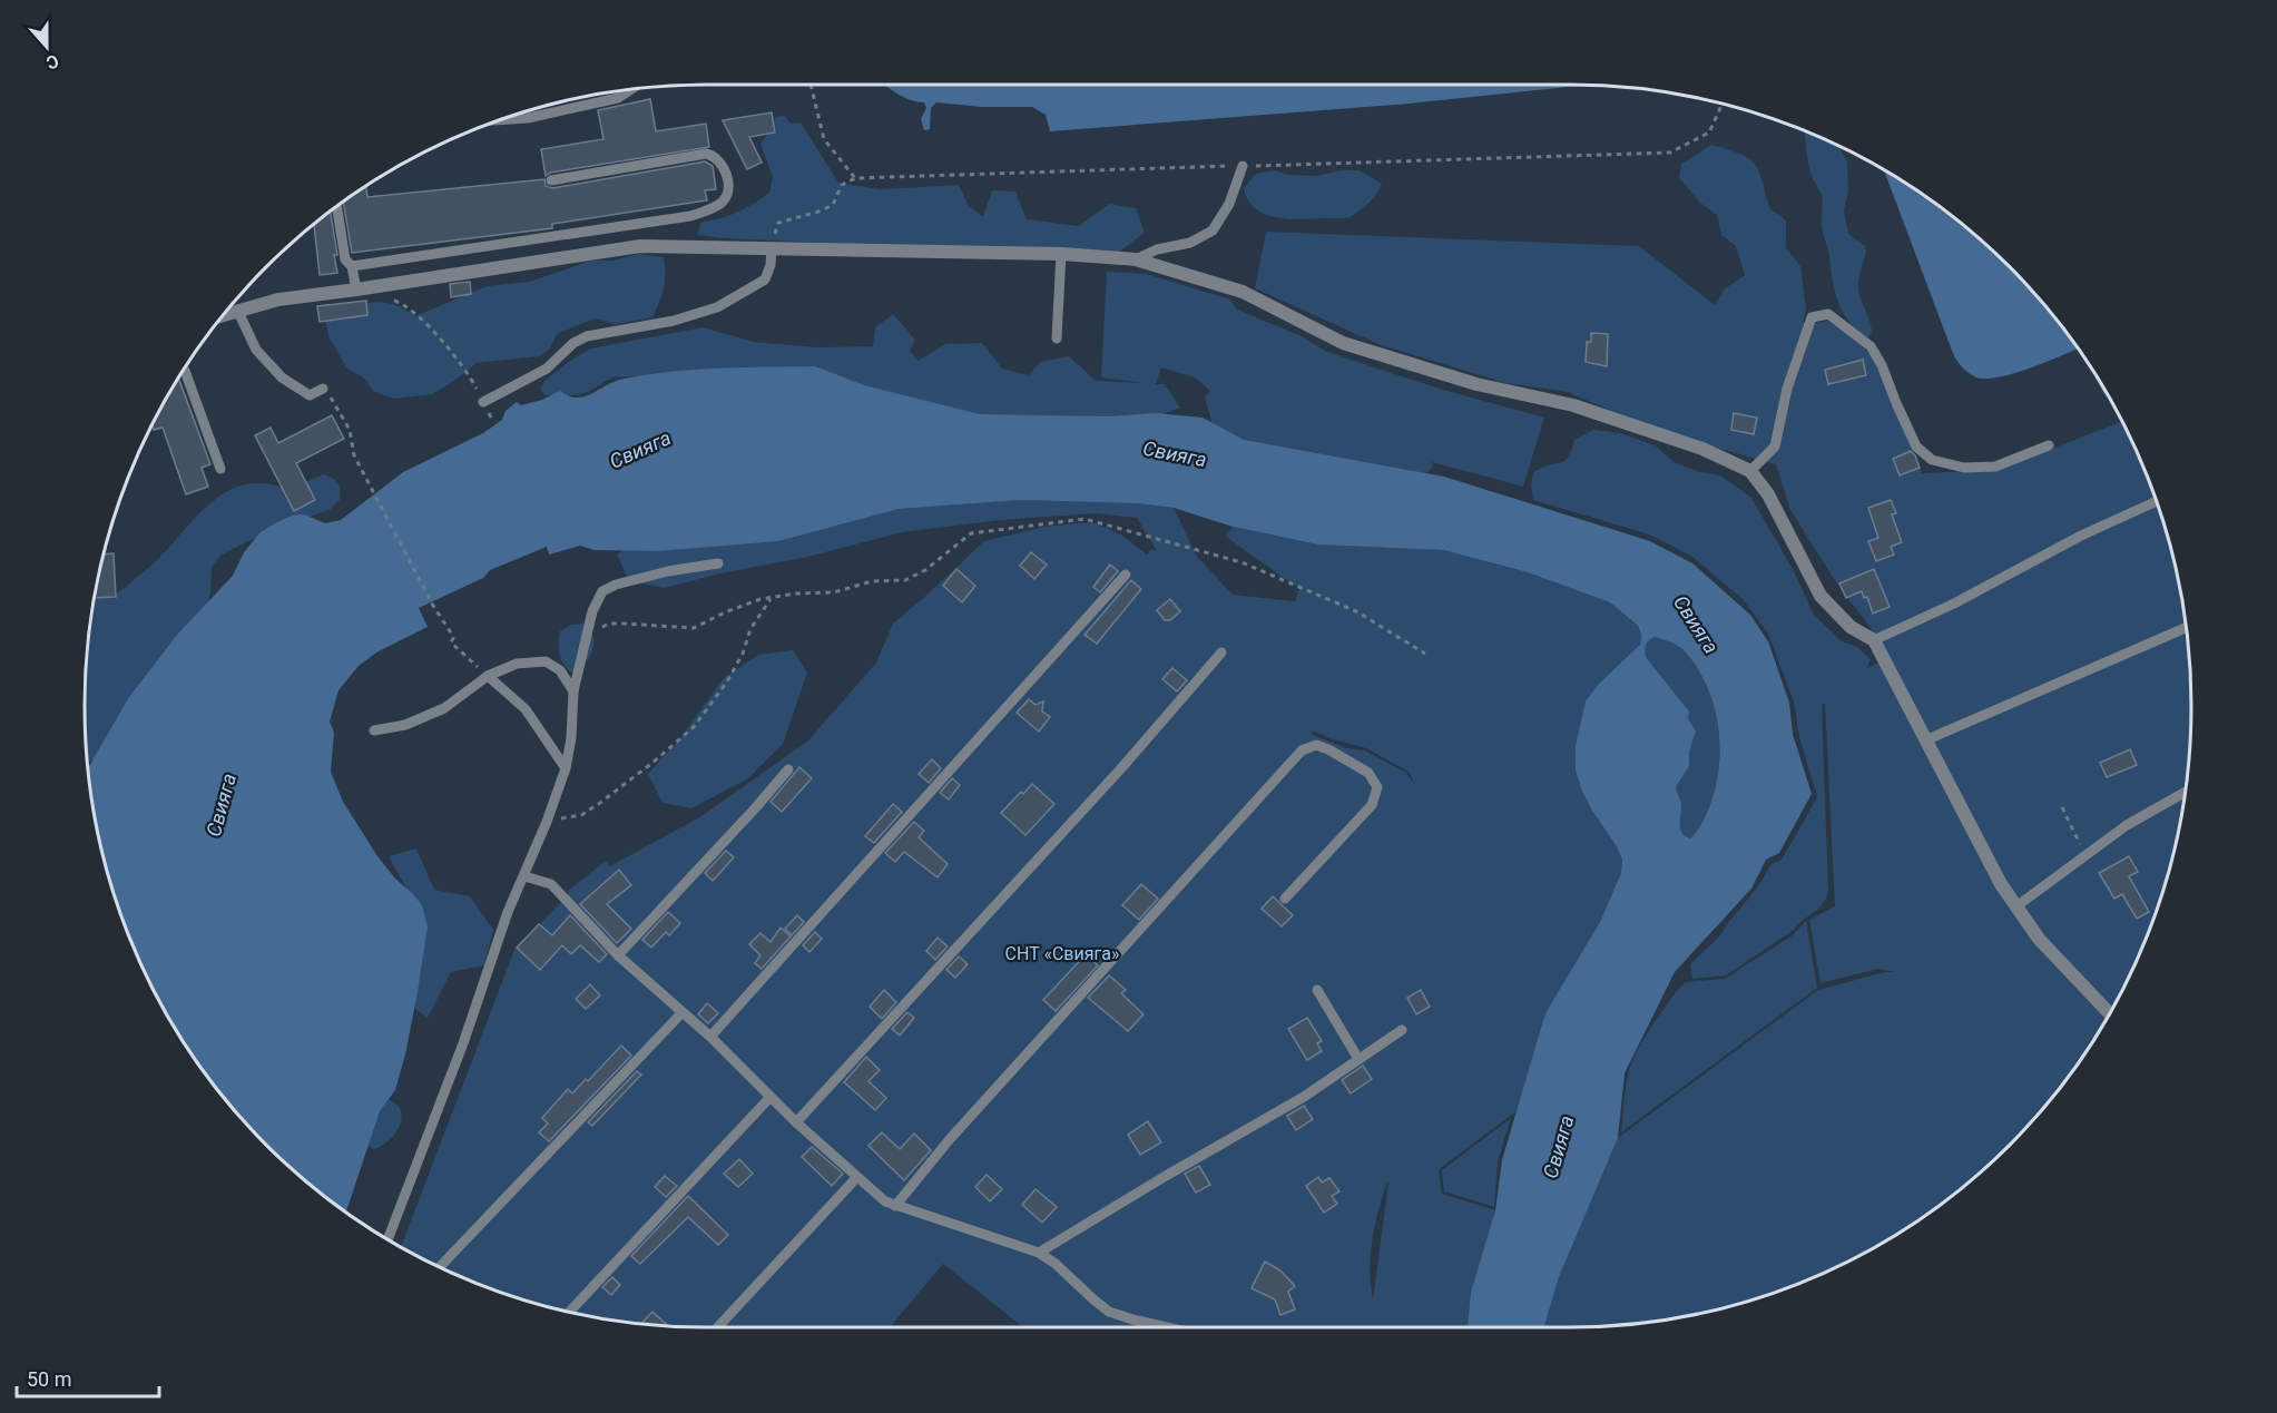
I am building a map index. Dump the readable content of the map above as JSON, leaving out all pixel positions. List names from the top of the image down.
{
  "water": ["Свияга"],
  "parks": ["СНТ «Свияга»"],
  "scale_bar": "50 m",
  "north": "bottom"
}
